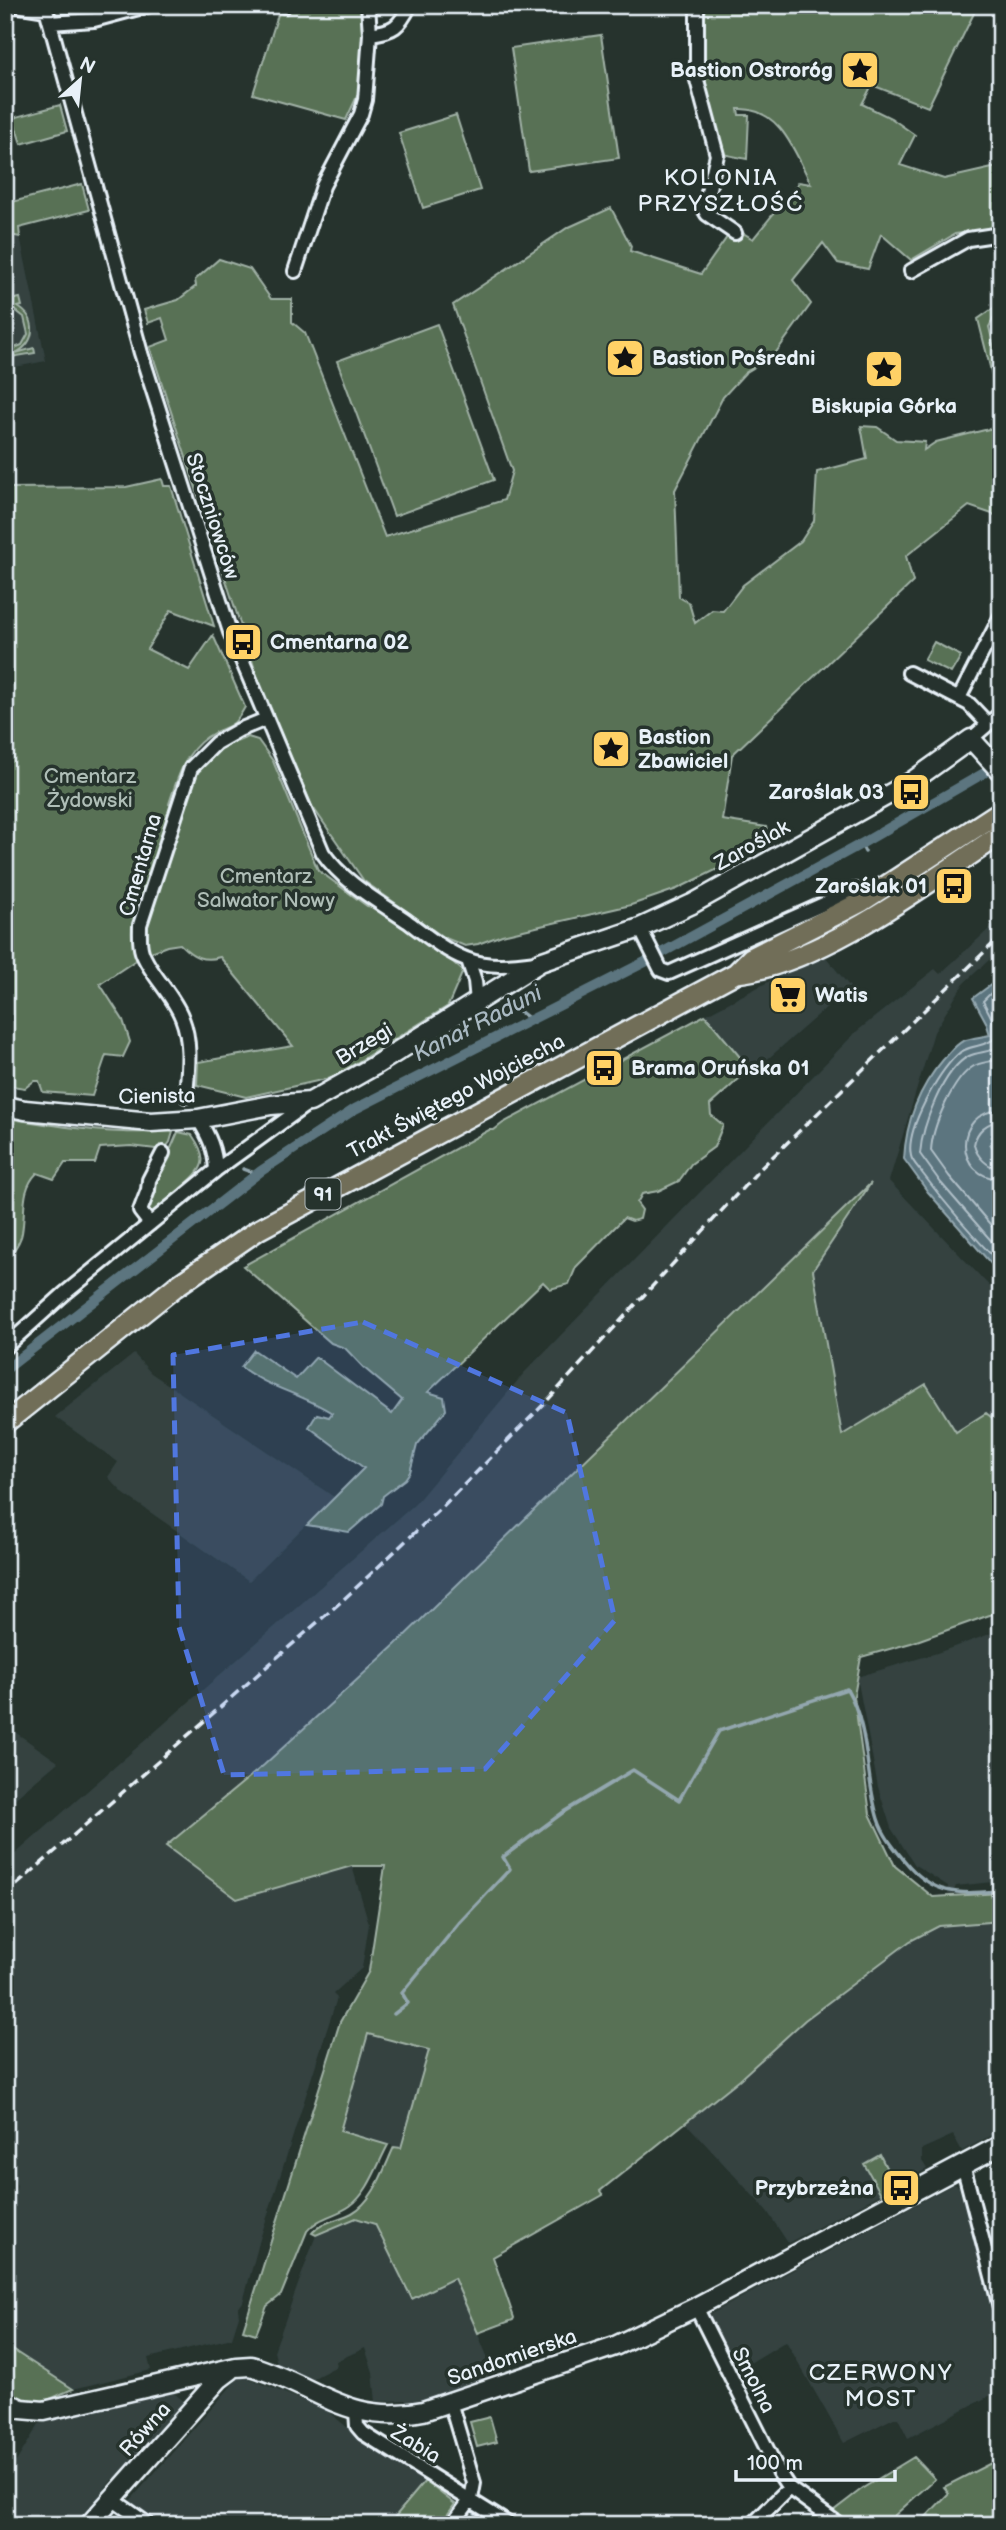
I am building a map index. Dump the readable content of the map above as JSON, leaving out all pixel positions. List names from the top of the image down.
{
  "streets": {
    "main road": ["Trakt Świętego Wojciecha", "91"],
    "street": [
      "Stoczniowców",
      "Zaroślak",
      "Cmentarna",
      "Brzegi",
      "Cienista",
      "Sandomierska",
      "Smolna",
      "Równa",
      "Żabia"
    ]
  },
  "crossings": [
    ["Stoczniowców", "Zaroślak"],
    ["Stoczniowców", "Cmentarna"],
    ["Stoczniowców", "Brzegi"],
    ["Zaroślak", "Brzegi"],
    ["Brzegi", "Cienista"],
    ["Sandomierska", "Smolna"],
    ["Sandomierska", "Równa"],
    ["Sandomierska", "Żabia"]
  ],
  "districts": ["KOLONIA PRZYSZŁOŚĆ", "CZERWONY MOST"],
  "water": ["Kanał Raduni"],
  "parks": ["Cmentarz Żydowski", "Cmentarz Salwator Nowy"],
  "places": {
    "place": [
      "Bastion Ostroróg",
      "Bastion Pośredni",
      "Biskupia Górka",
      "Bastion Zbawiciel"
    ],
    "bus stop": [
      "Cmentarna 02",
      "Zaroślak 03",
      "Zaroślak 01",
      "Brama Oruńska 01",
      "Przybrzeżna"
    ],
    "supermarket": ["Watis"]
  },
  "scale_bar": "100 m",
  "north": "top right"
}
